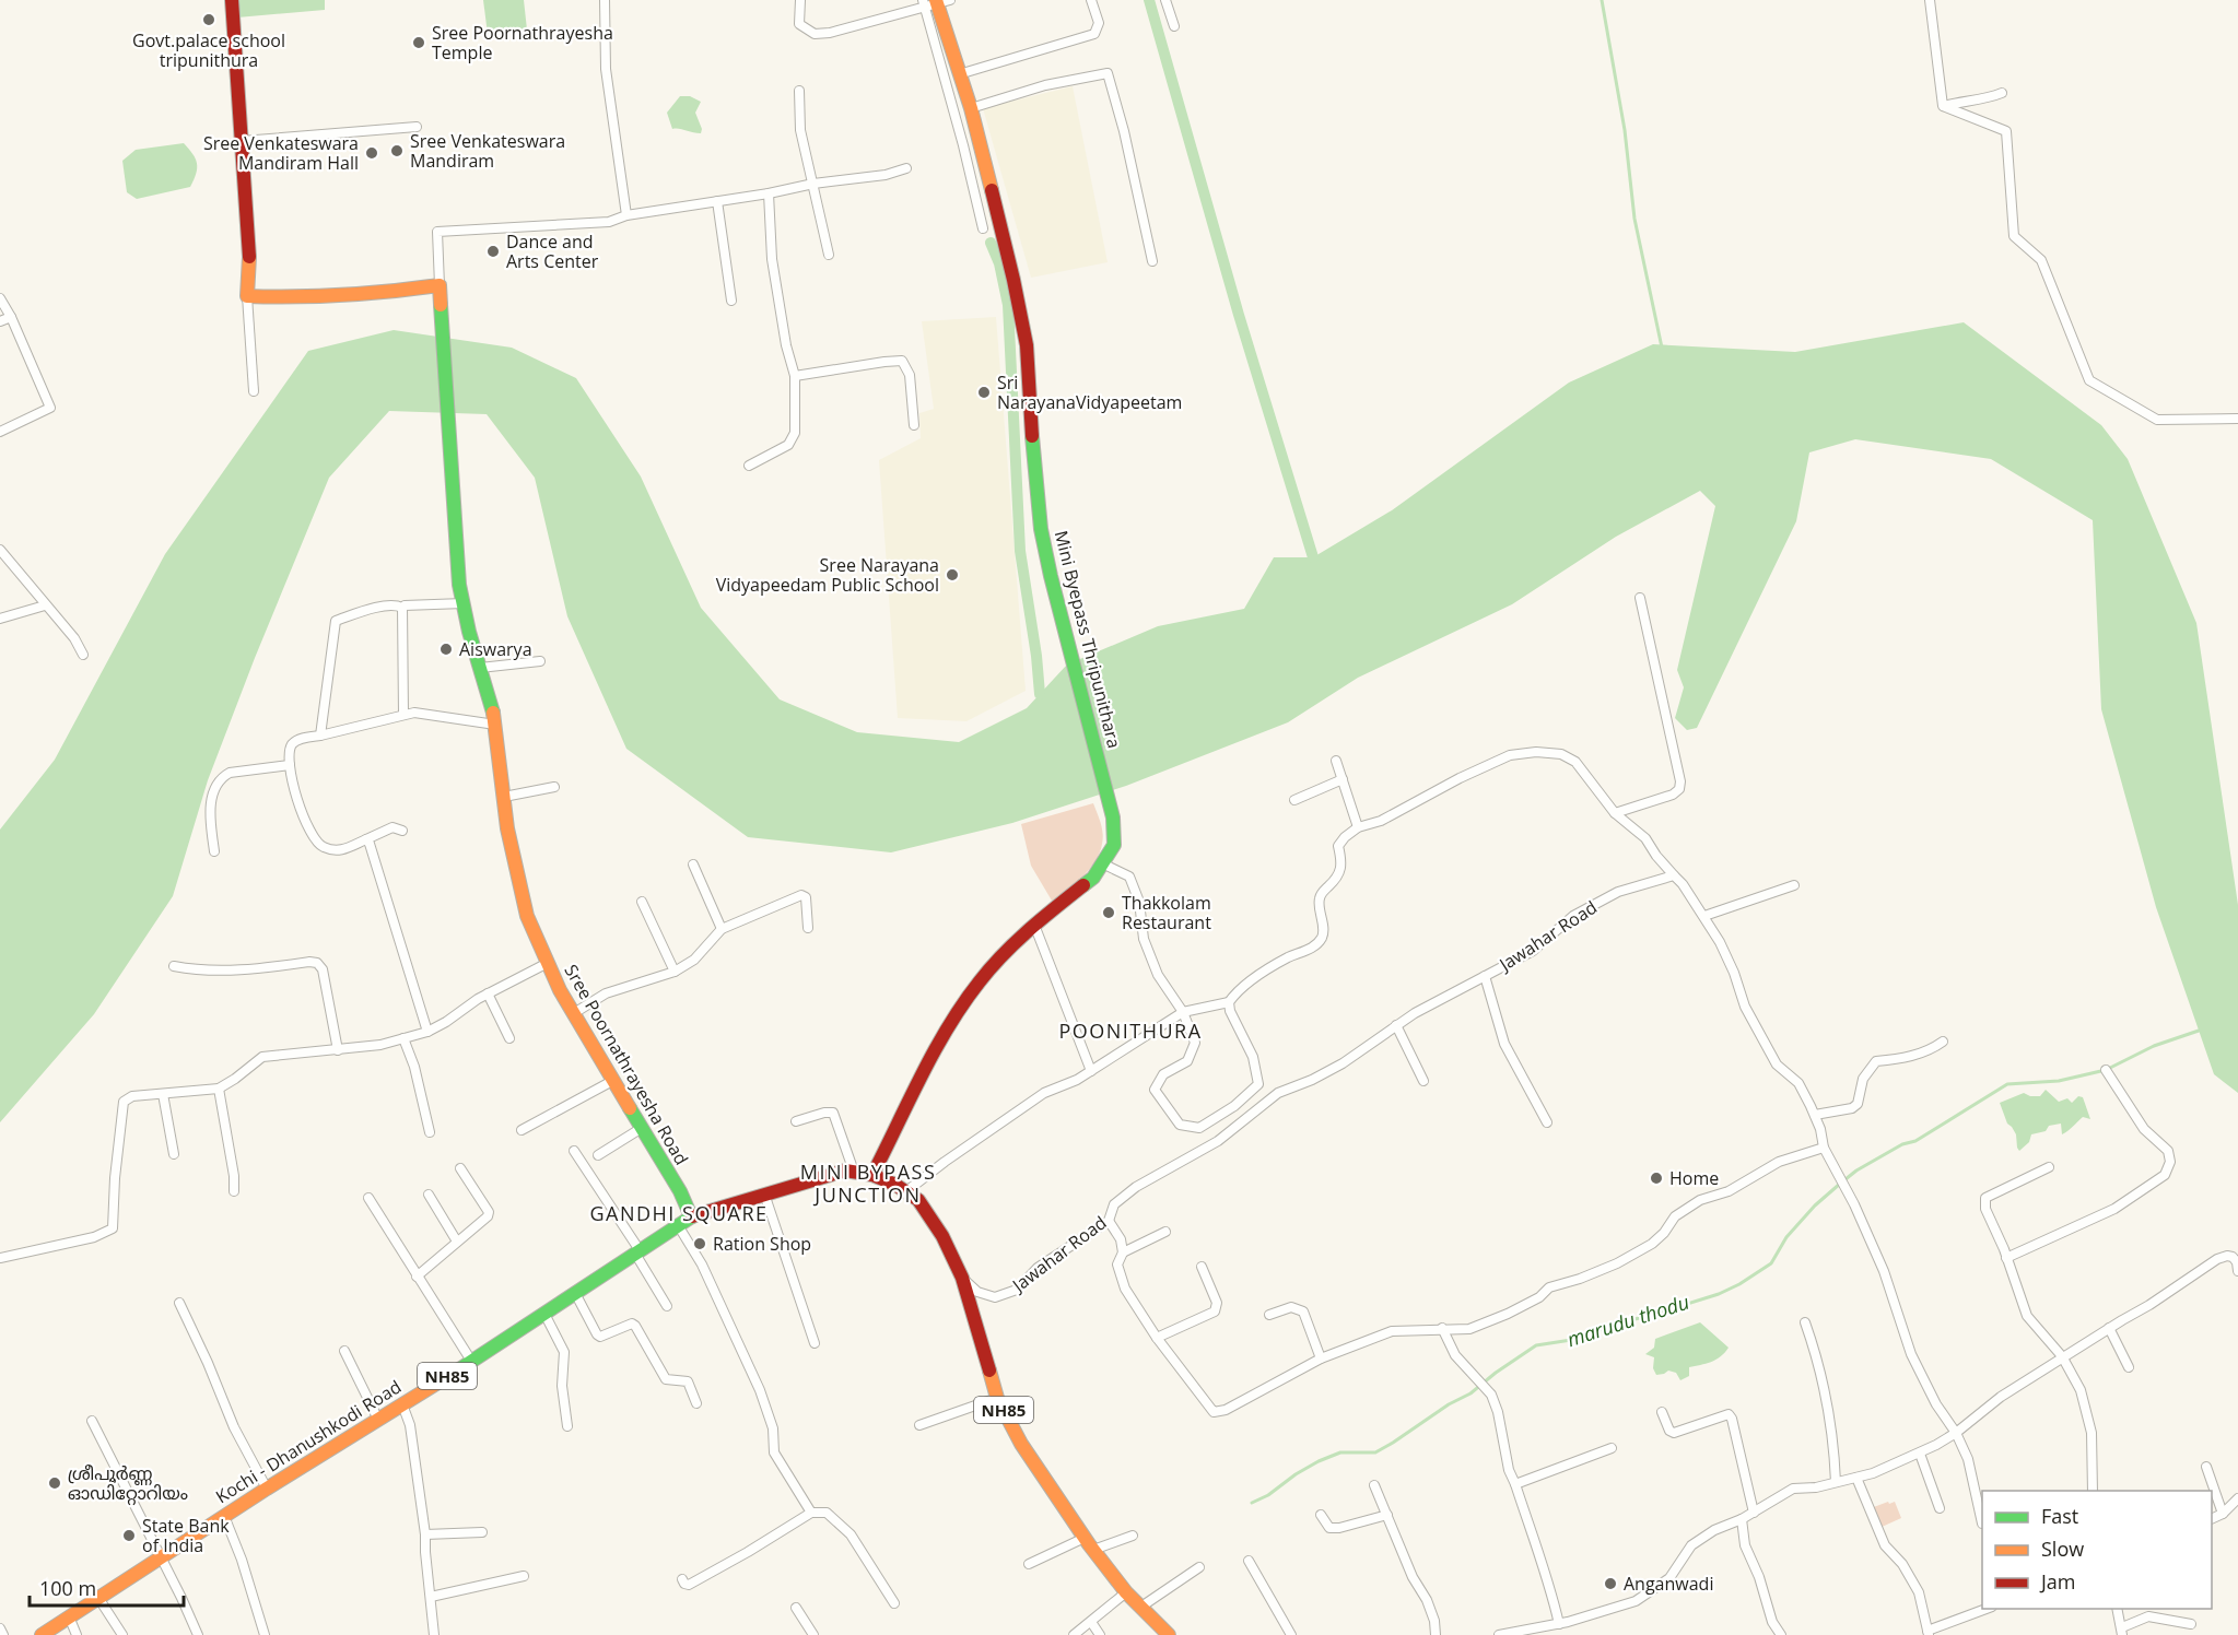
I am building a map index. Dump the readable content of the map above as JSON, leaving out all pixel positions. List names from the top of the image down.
{
  "streets": {
    "main road": [
      "Mini Byepass Thripunithara",
      "Sree Poornathrayesha Road",
      "NH85",
      "Kochi - Dhanushkodi Road"
    ],
    "street": ["Jawahar Road"]
  },
  "crossings": [
    ["Mini Byepass Thripunithara", "Kochi - Dhanushkodi Road"],
    ["Jawahar Road", "Kochi - Dhanushkodi Road"],
    ["Sree Poornathrayesha Road", "Kochi - Dhanushkodi Road"]
  ],
  "districts": ["POONITHURA", "MINI BYPASS JUNCTION", "GANDHI SQUARE"],
  "water": ["marudu thodu"],
  "places": [
    "Govt.palace school tripunithura",
    "Sree Poornathrayesha Temple",
    "Sree Venkateswara Mandiram",
    "Sree Venkateswara Mandiram Hall",
    "Dance and Arts Center",
    "Sri NarayanaVidyapeetam",
    "Sree Narayana Vidyapeedam Public School",
    "Aiswarya",
    "Thakkolam Restaurant",
    "Home",
    "Ration Shop",
    "ശ്രീപൂർണ്ണ ഓഡിറ്റോറിയം",
    "State Bank of India",
    "Anganwadi"
  ],
  "legend": ["Fast", "Slow", "Jam"],
  "scale_bar": "100 m"
}
